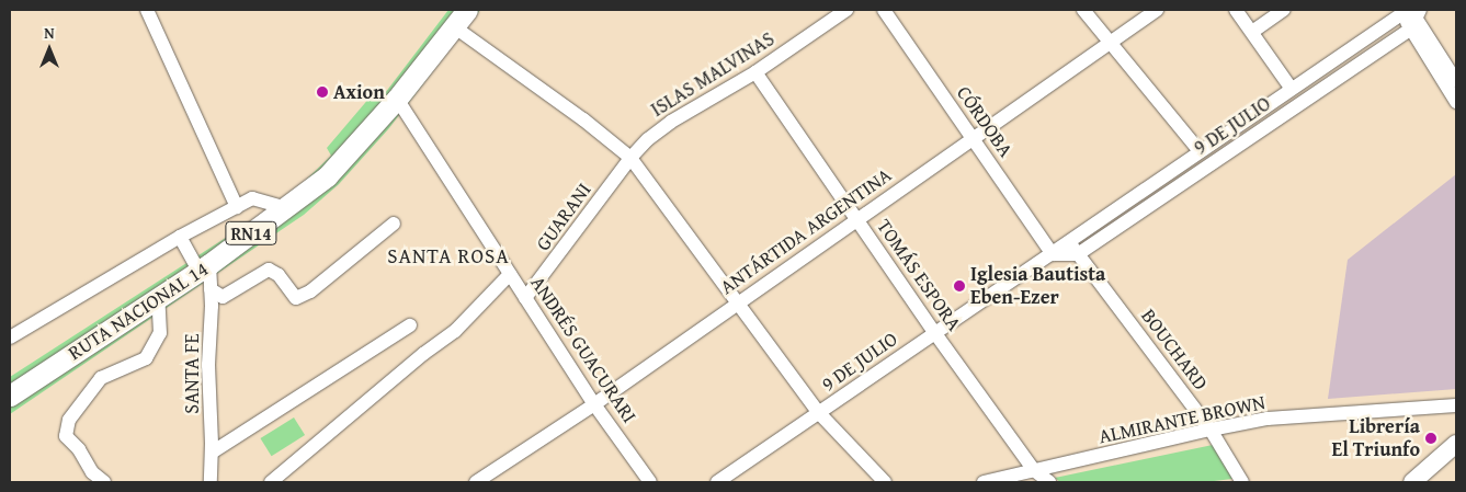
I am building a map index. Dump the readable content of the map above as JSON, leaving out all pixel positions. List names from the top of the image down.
{
  "streets": {
    "highway": ["RN14", "RUTA NACIONAL 14"],
    "street": [
      "ISLAS MALVINAS",
      "CÓRDOBA",
      "9 DE JULIO",
      "GUARANI",
      "ANTÁRTIDA ARGENTINA",
      "TOMÁS ESPORA",
      "ANDRÉS GUACURARI",
      "BOUCHARD",
      "SANTA FE",
      "ALMIRANTE BROWN"
    ]
  },
  "crossings": [
    ["ISLAS MALVINAS", "GUARANI"],
    ["ISLAS MALVINAS", "TOMÁS ESPORA"],
    ["CÓRDOBA", "9 DE JULIO"],
    ["CÓRDOBA", "ANTÁRTIDA ARGENTINA"],
    ["9 DE JULIO", "TOMÁS ESPORA"],
    ["9 DE JULIO", "BOUCHARD"],
    ["GUARANI", "ANDRÉS GUACURARI"],
    ["ANTÁRTIDA ARGENTINA", "TOMÁS ESPORA"],
    ["ANTÁRTIDA ARGENTINA", "ANDRÉS GUACURARI"],
    ["TOMÁS ESPORA", "ALMIRANTE BROWN"],
    ["RUTA NACIONAL 14", "ANDRÉS GUACURARI"],
    ["RUTA NACIONAL 14", "SANTA FE"],
    ["BOUCHARD", "ALMIRANTE BROWN"]
  ],
  "districts": ["SANTA ROSA"],
  "places": ["Axion", "Iglesia Bautista Eben-Ezer", "Librería El Triunfo"],
  "north": "top"
}
